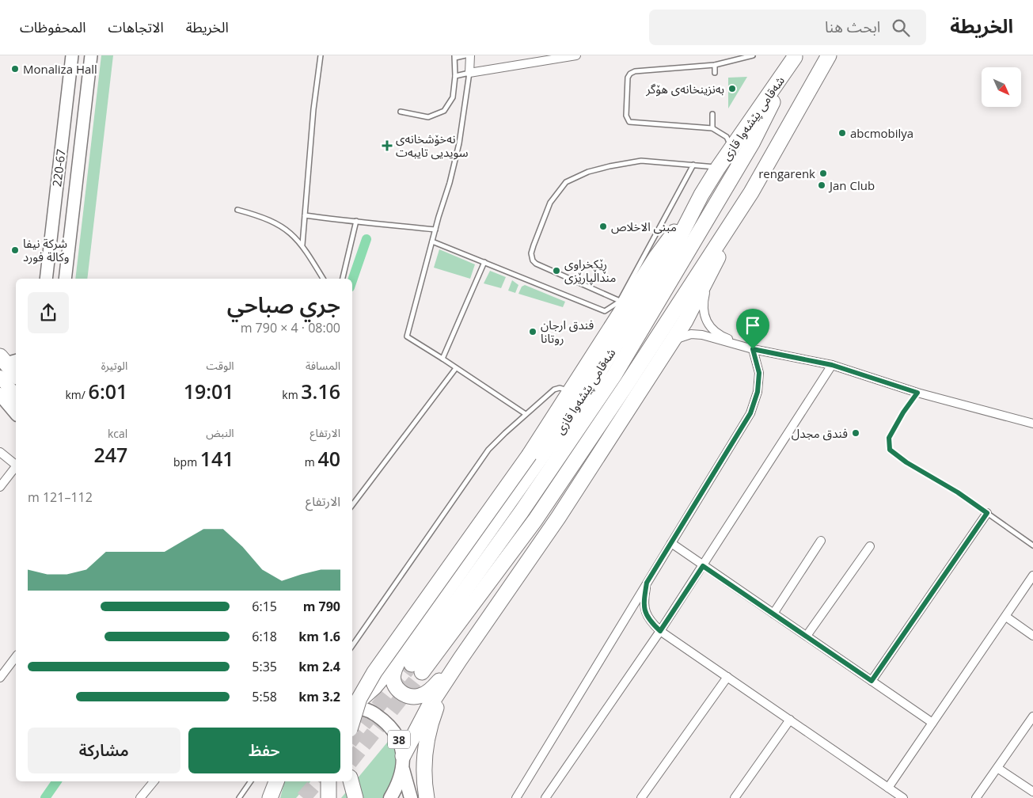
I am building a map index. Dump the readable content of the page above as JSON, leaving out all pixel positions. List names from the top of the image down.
{
  "streets": {
    "highway": ["شەقامی پێشەوا قازی"],
    "main road": ["38"],
    "street": ["220-67"]
  },
  "crossings": [
    ["شەقامی پێشەوا قازی", "38"]
  ],
  "places": {
    "other": [
      "Monaliza Hall",
      "بەنزینخانەی هۆگر",
      "abcmobilya",
      "rengarenk",
      "Jan Club",
      "مبنى الاخلاص",
      "شركة نيفا وكالة فورد",
      "ڕێکخراوی منداڵپارێزی",
      "فندق ارجان روتانا",
      "فندق مجدل"
    ],
    "health": ["نەخۆشخانەی سویدیی تایبەت"]
  },
  "north": "bottom right",
  "page": {
    "header": "الخريطة",
    "search": "ابحث هنا",
    "nav": ["الخريطة", "الاتجاهات", "المحفوظات"],
    "heading": ["جري صباحي", "08:00 · 4 × 790 m"],
    "stats": [
      ["المسافة", "3.16 km"],
      ["الوقت", "19:01"],
      ["الوتيرة", "6:01 /km"],
      ["الارتفاع", "40 m"],
      ["النبض", "141 bpm"],
      ["kcal", "247"]
    ],
    "chart": ["الارتفاع", "112–121 m"],
    "list": [
      {
        "name": "790 m",
        "note": "6:15"
      },
      {
        "name": "1.6 km",
        "note": "6:18"
      },
      {
        "name": "2.4 km",
        "note": "5:35"
      },
      {
        "name": "3.2 km",
        "note": "5:58"
      }
    ],
    "buttons": ["حفظ", "مشاركة"]
  }
}
